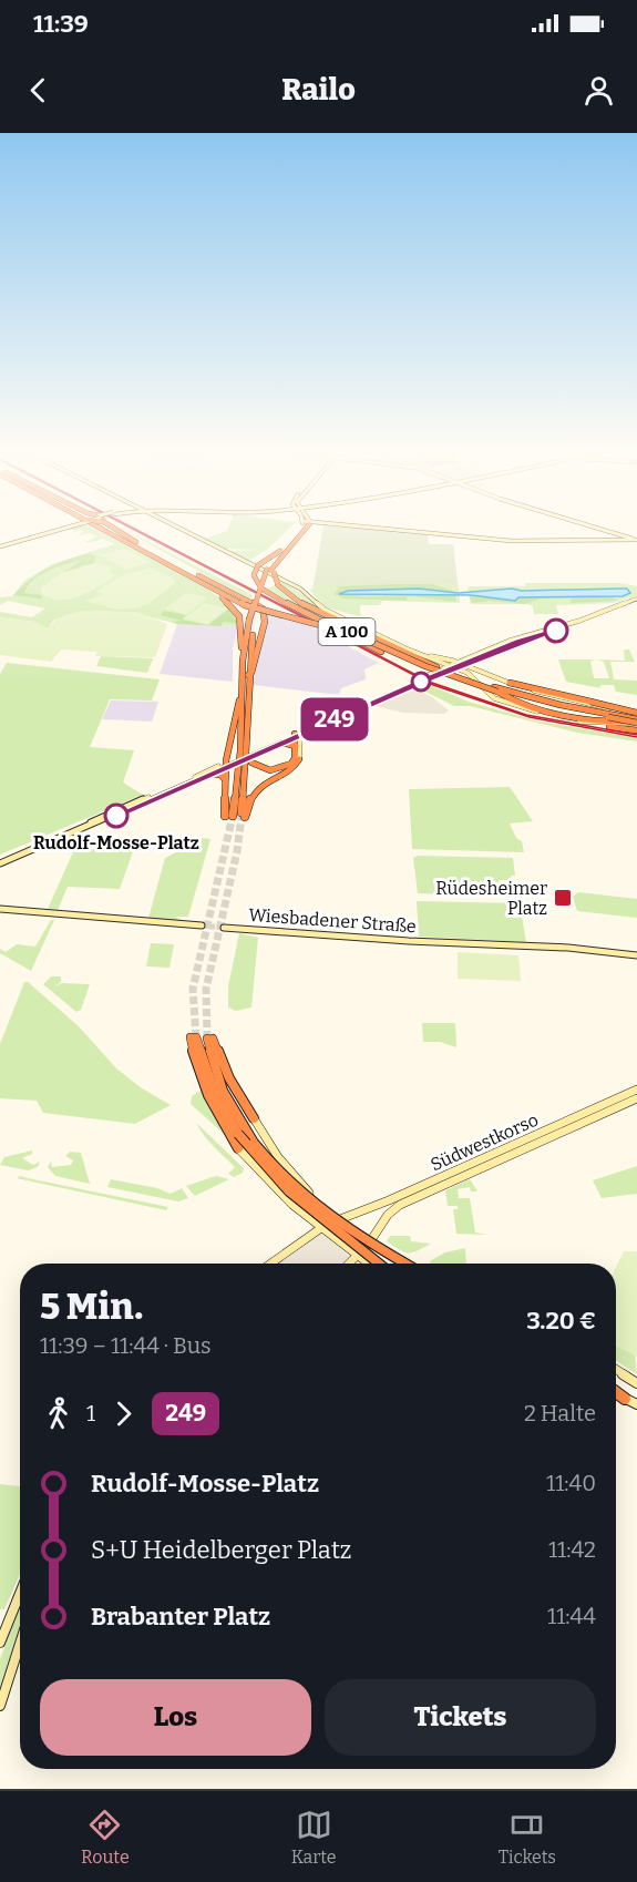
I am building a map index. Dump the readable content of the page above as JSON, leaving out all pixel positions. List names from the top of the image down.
{
  "streets": {
    "highway": ["A 100"],
    "main road": ["Wiesbadener Straße", "Südwestkorso"]
  },
  "places": {
    "other": ["Rudolf-Mosse-Platz"],
    "transit": ["Rüdesheimer Platz"]
  },
  "lines": ["bus line 249"],
  "page": {
    "status": "11:39",
    "header": "Railo",
    "on_map": "249",
    "heading": ["5 Min.", "11:39 – 11:44 · Bus", "3.20 €"],
    "legs": ["1", "249", "2 Halte"],
    "list": [
      {
        "name": "Rudolf-Mosse-Platz",
        "value": "11:40"
      },
      {
        "name": "S+U Heidelberger Platz",
        "value": "11:42"
      },
      {
        "name": "Brabanter Platz",
        "value": "11:44"
      }
    ],
    "buttons": ["Los", "Tickets"],
    "tabs": ["Route", "Karte", "Tickets"]
  }
}
